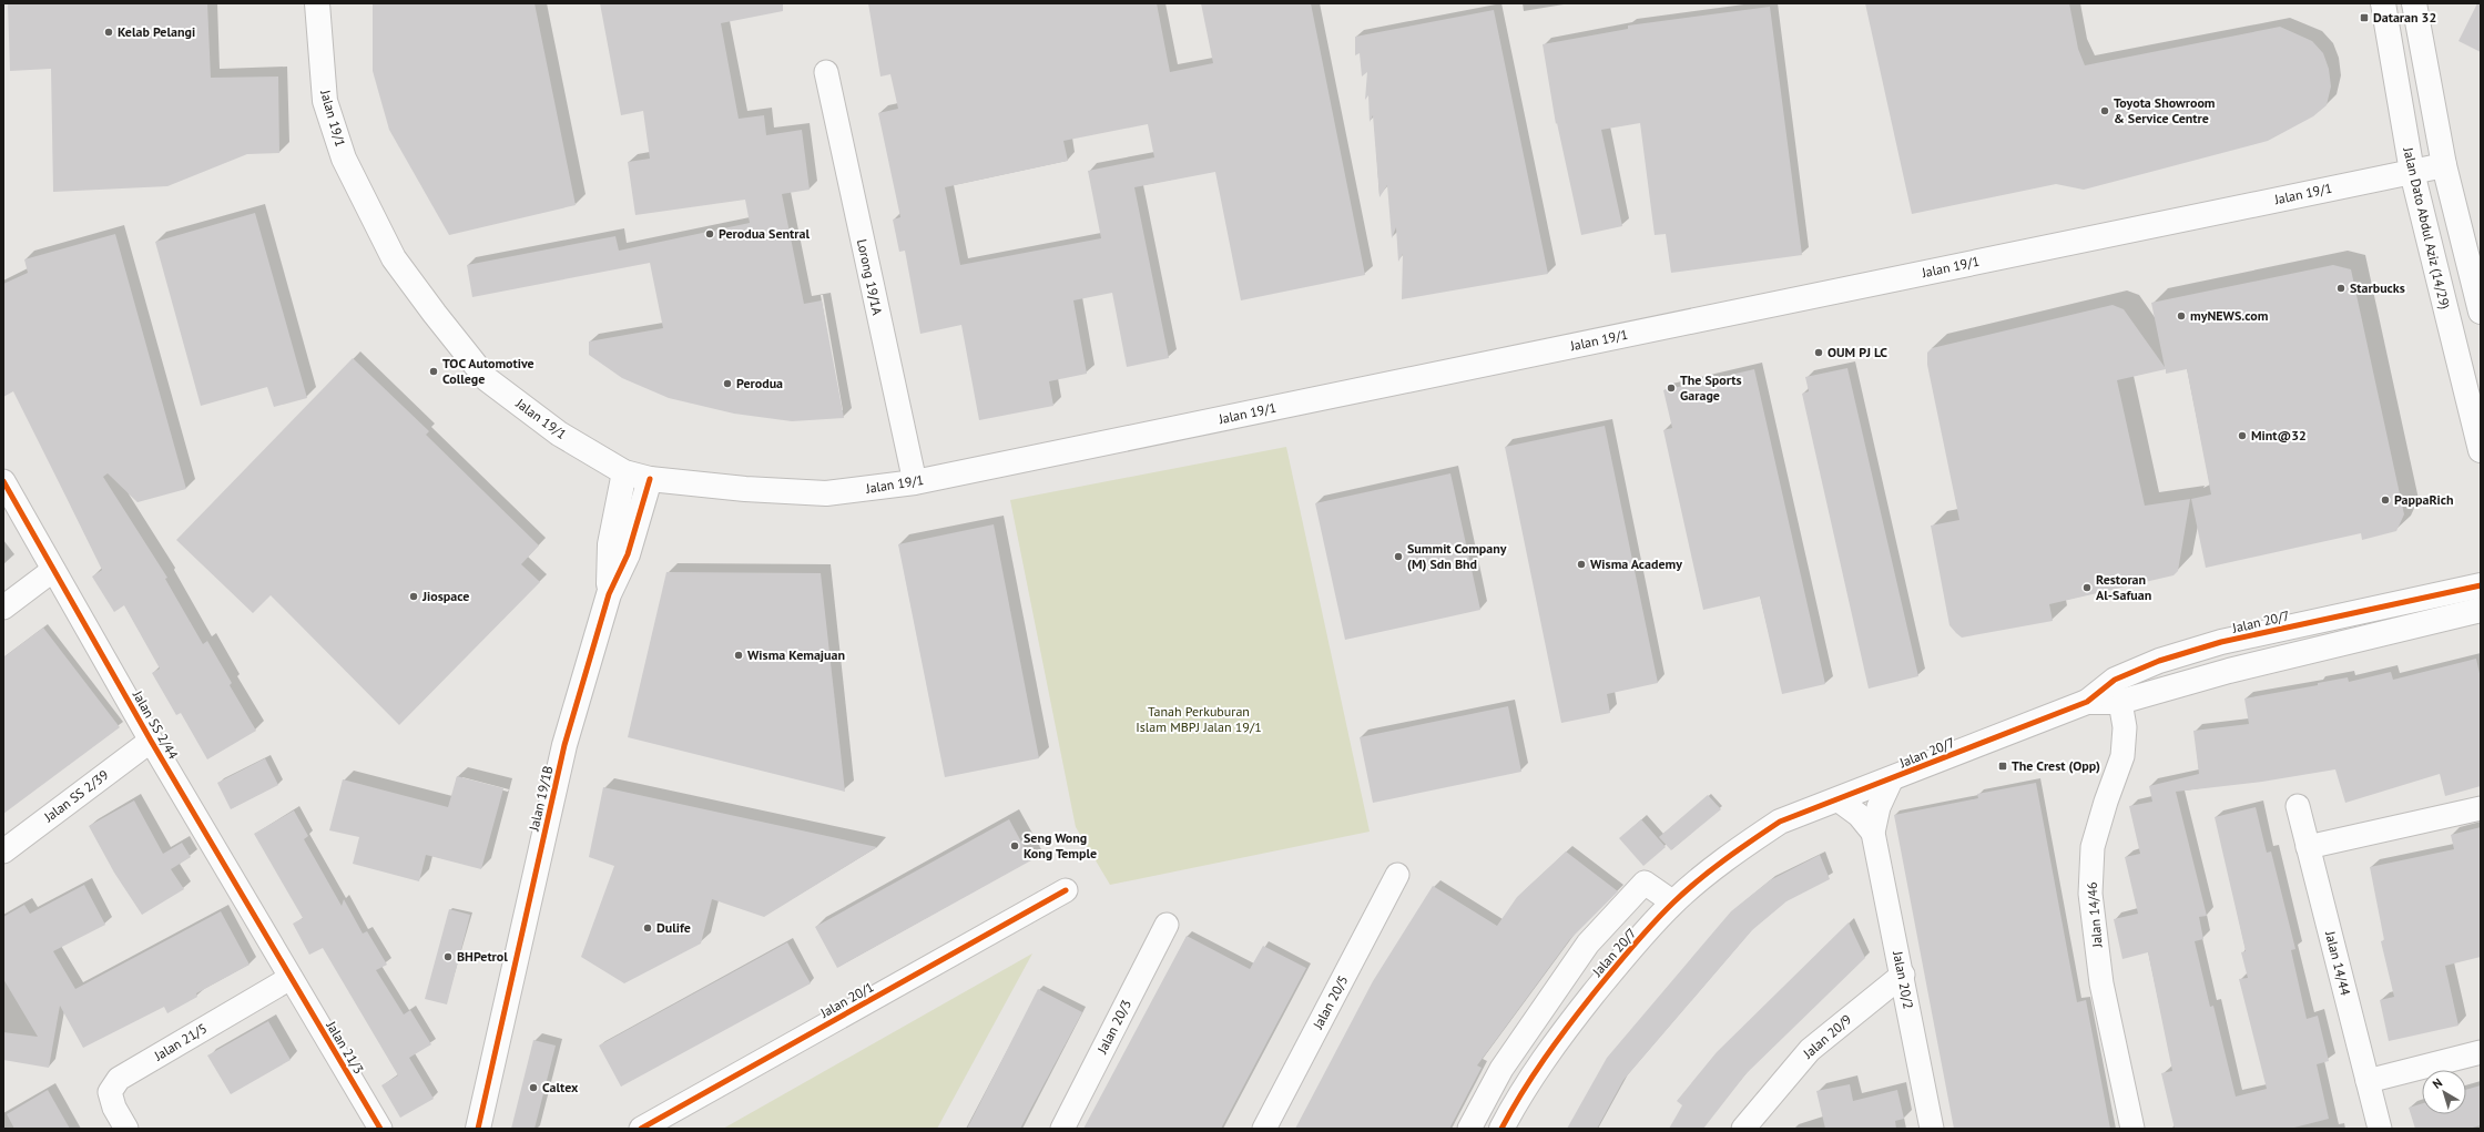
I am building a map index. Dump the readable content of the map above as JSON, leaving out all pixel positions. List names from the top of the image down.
{
  "streets": {
    "street": [
      "Jalan 19/1",
      "Jalan Dato Abdul Aziz (14/29)",
      "Lorong 19/1A",
      "Jalan 20/7",
      "Jalan SS 2/44",
      "Jalan SS 2/39",
      "Jalan 19/1B",
      "Jalan 14/46",
      "Jalan 14/44",
      "Jalan 20/2",
      "Jalan 20/1",
      "Jalan 20/5",
      "Jalan 20/3",
      "Jalan 20/9",
      "Jalan 21/5",
      "Jalan 21/3"
    ]
  },
  "crossings": [
    ["Jalan 19/1", "Jalan Dato Abdul Aziz (14/29)"],
    ["Jalan 19/1", "Lorong 19/1A"],
    ["Jalan 19/1", "Jalan 19/1B"],
    ["Jalan 20/7", "Jalan 14/46"],
    ["Jalan 20/7", "Jalan 20/2"],
    ["Jalan SS 2/44", "Jalan SS 2/39"],
    ["Jalan SS 2/44", "Jalan 21/5"],
    ["Jalan SS 2/44", "Jalan 21/3"],
    ["Jalan 20/2", "Jalan 20/9"],
    ["Jalan 21/5", "Jalan 21/3"]
  ],
  "parks": ["Tanah Perkuburan Islam MBPJ Jalan 19/1"],
  "places": {
    "transit": ["Dataran 32", "The Crest (Opp)"],
    "other": [
      "Kelab Pelangi",
      "Toyota Showroom & Service Centre",
      "Perodua Sentral",
      "Starbucks",
      "myNEWS.com",
      "OUM PJ LC",
      "TOC Automotive College",
      "Perodua",
      "The Sports Garage",
      "Mint@32",
      "PappaRich",
      "Summit Company (M) Sdn Bhd",
      "Wisma Academy",
      "Restoran Al-Safuan",
      "Jiospace",
      "Wisma Kemajuan",
      "Seng Wong Kong Temple",
      "Dulife",
      "BHPetrol",
      "Caltex"
    ]
  },
  "north": "top left"
}
